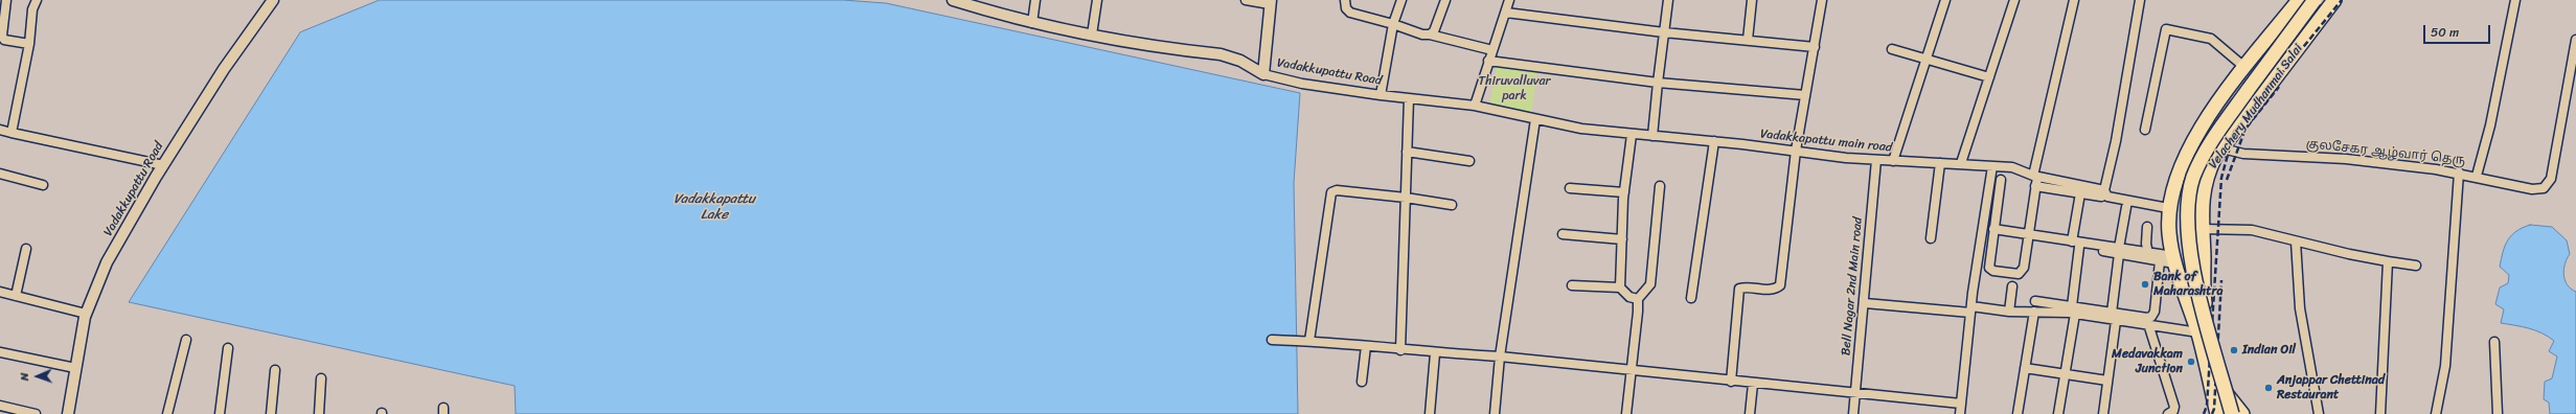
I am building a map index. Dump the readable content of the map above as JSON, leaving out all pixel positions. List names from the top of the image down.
{
  "streets": {
    "main road": ["Velachery Mudhanmai Salai"],
    "street": [
      "Vadakkupattu Road",
      "Vadakkapattu main road",
      "குலசேகர ஆழ்வார் தெரு",
      "Bell Nagar 2nd Main road"
    ]
  },
  "crossings": [
    ["Vadakkupattu Road", "Vadakkapattu main road"],
    ["Velachery Mudhanmai Salai", "குலசேகர ஆழ்வார் தெரு"],
    ["Vadakkapattu main road", "Bell Nagar 2nd Main road"]
  ],
  "water": ["Vadakkapattu Lake"],
  "parks": ["Thiruvalluvar park"],
  "places": [
    "Bank of Maharashtra",
    "Indian Oil",
    "Medavakkam Junction",
    "Anjappar Chettinad Restaurant"
  ],
  "scale_bar": "50 m",
  "north": "left"
}
